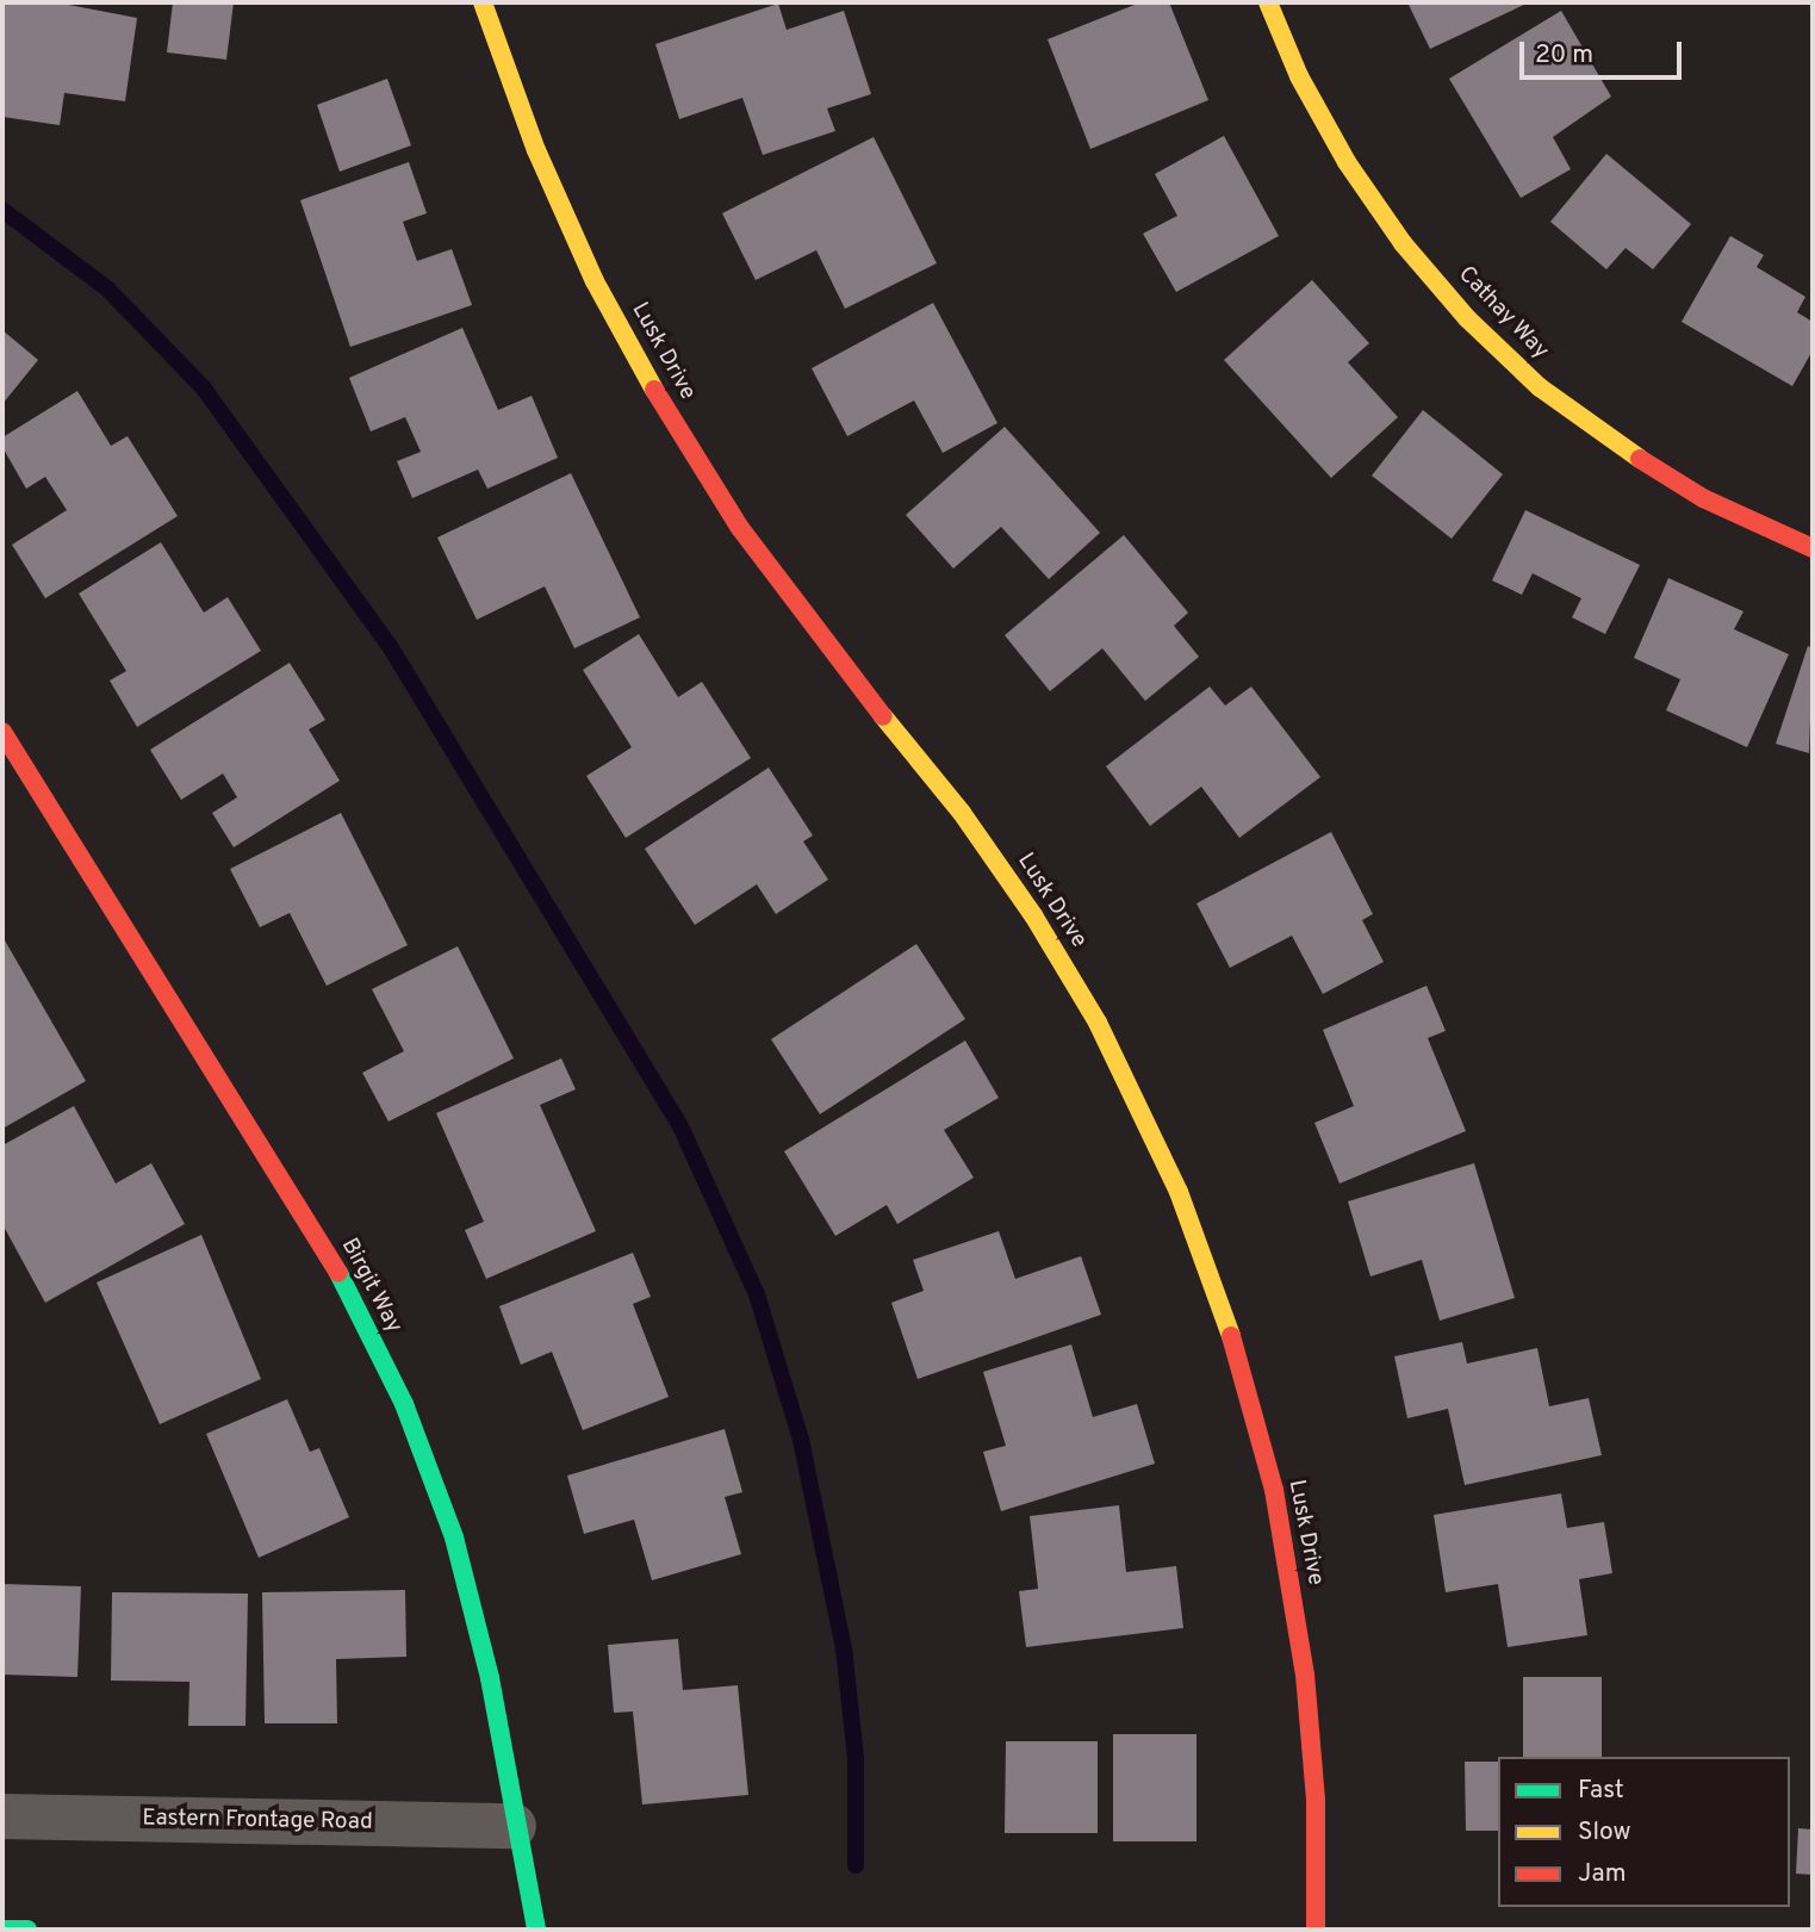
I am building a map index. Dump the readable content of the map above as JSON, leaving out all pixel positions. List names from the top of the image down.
{
  "streets": {
    "street": [
      "Cathay Way",
      "Lusk Drive",
      "Birgit Way",
      "Eastern Frontage Road"
    ]
  },
  "crossings": [
    ["Birgit Way", "Eastern Frontage Road"]
  ],
  "legend": ["Fast", "Slow", "Jam"],
  "scale_bar": "20 m"
}
